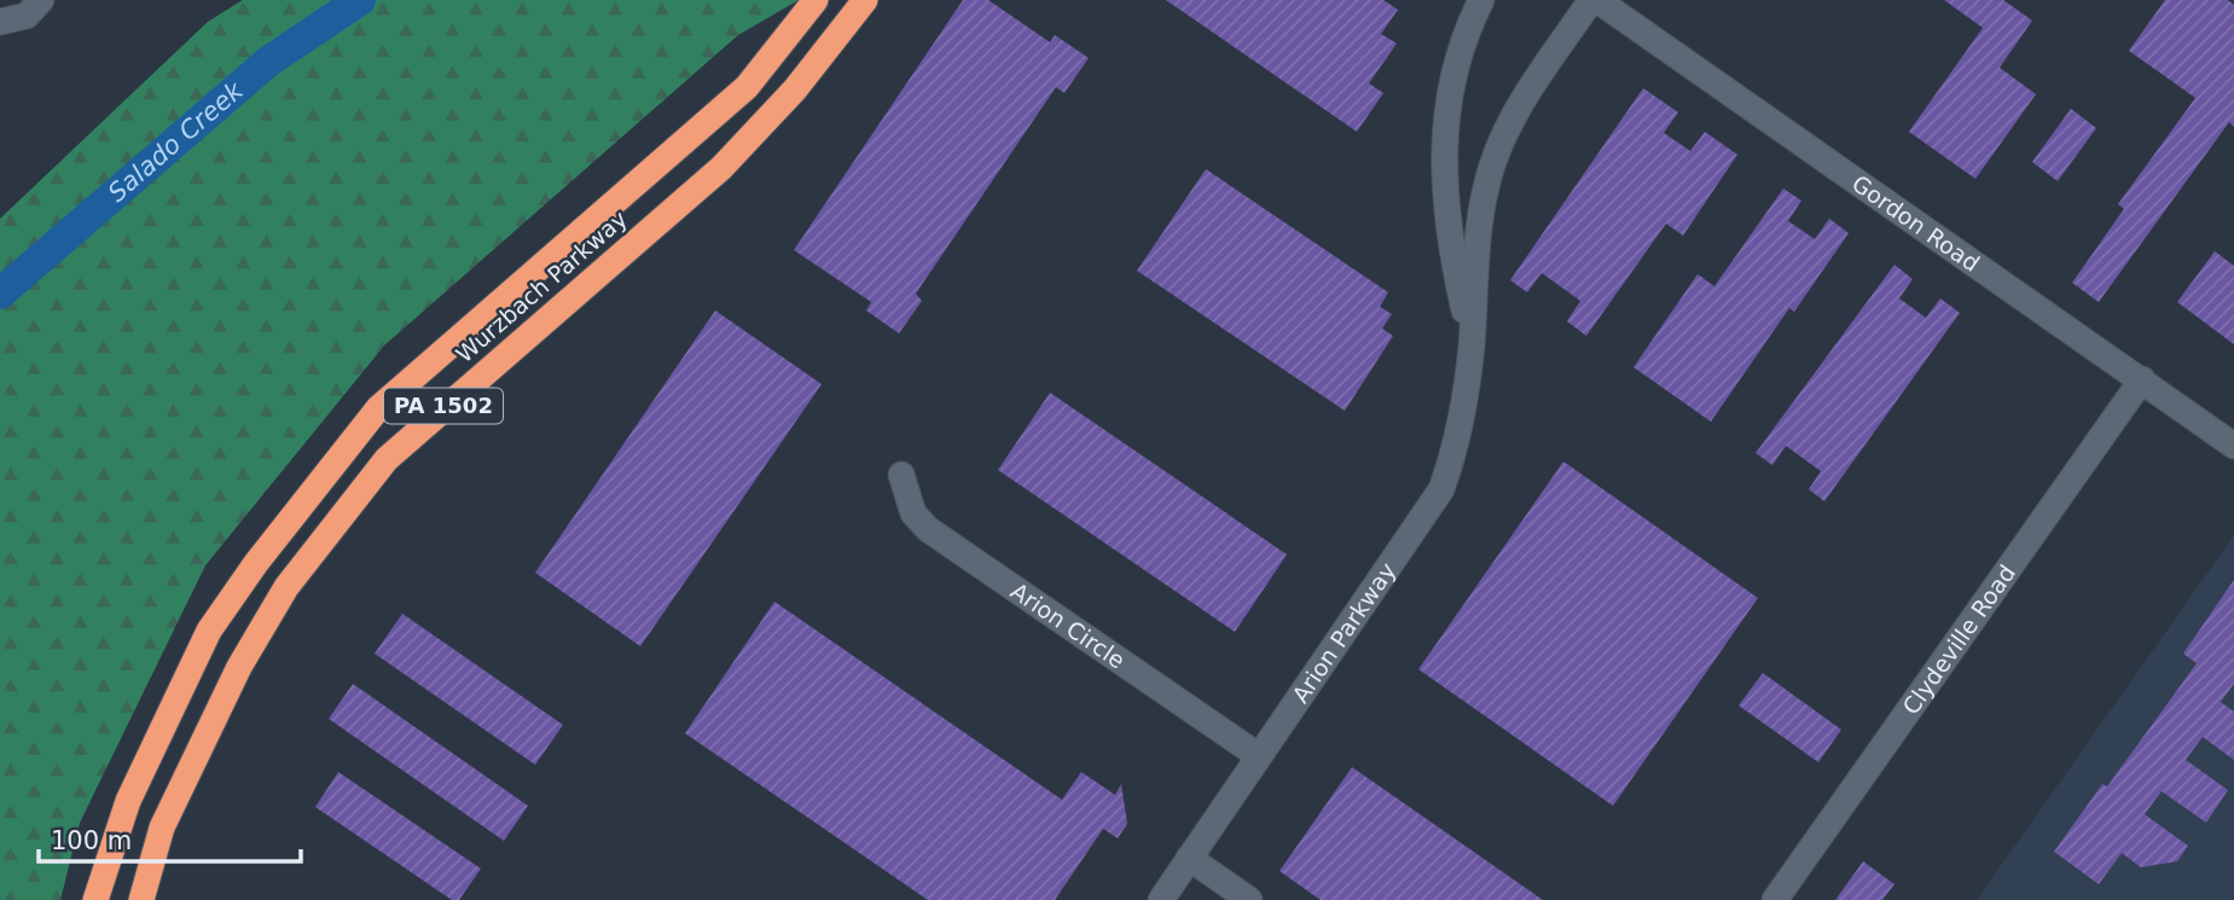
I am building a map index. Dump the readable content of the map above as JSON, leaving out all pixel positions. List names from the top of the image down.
{
  "streets": {
    "highway": ["Wurzbach Parkway", "PA 1502"],
    "street": [
      "Gordon Road",
      "Arion Circle",
      "Arion Parkway",
      "Clydeville Road"
    ]
  },
  "crossings": [
    ["Gordon Road", "Arion Parkway"],
    ["Gordon Road", "Clydeville Road"],
    ["Arion Circle", "Arion Parkway"]
  ],
  "water": ["Salado Creek"],
  "scale_bar": "100 m"
}
